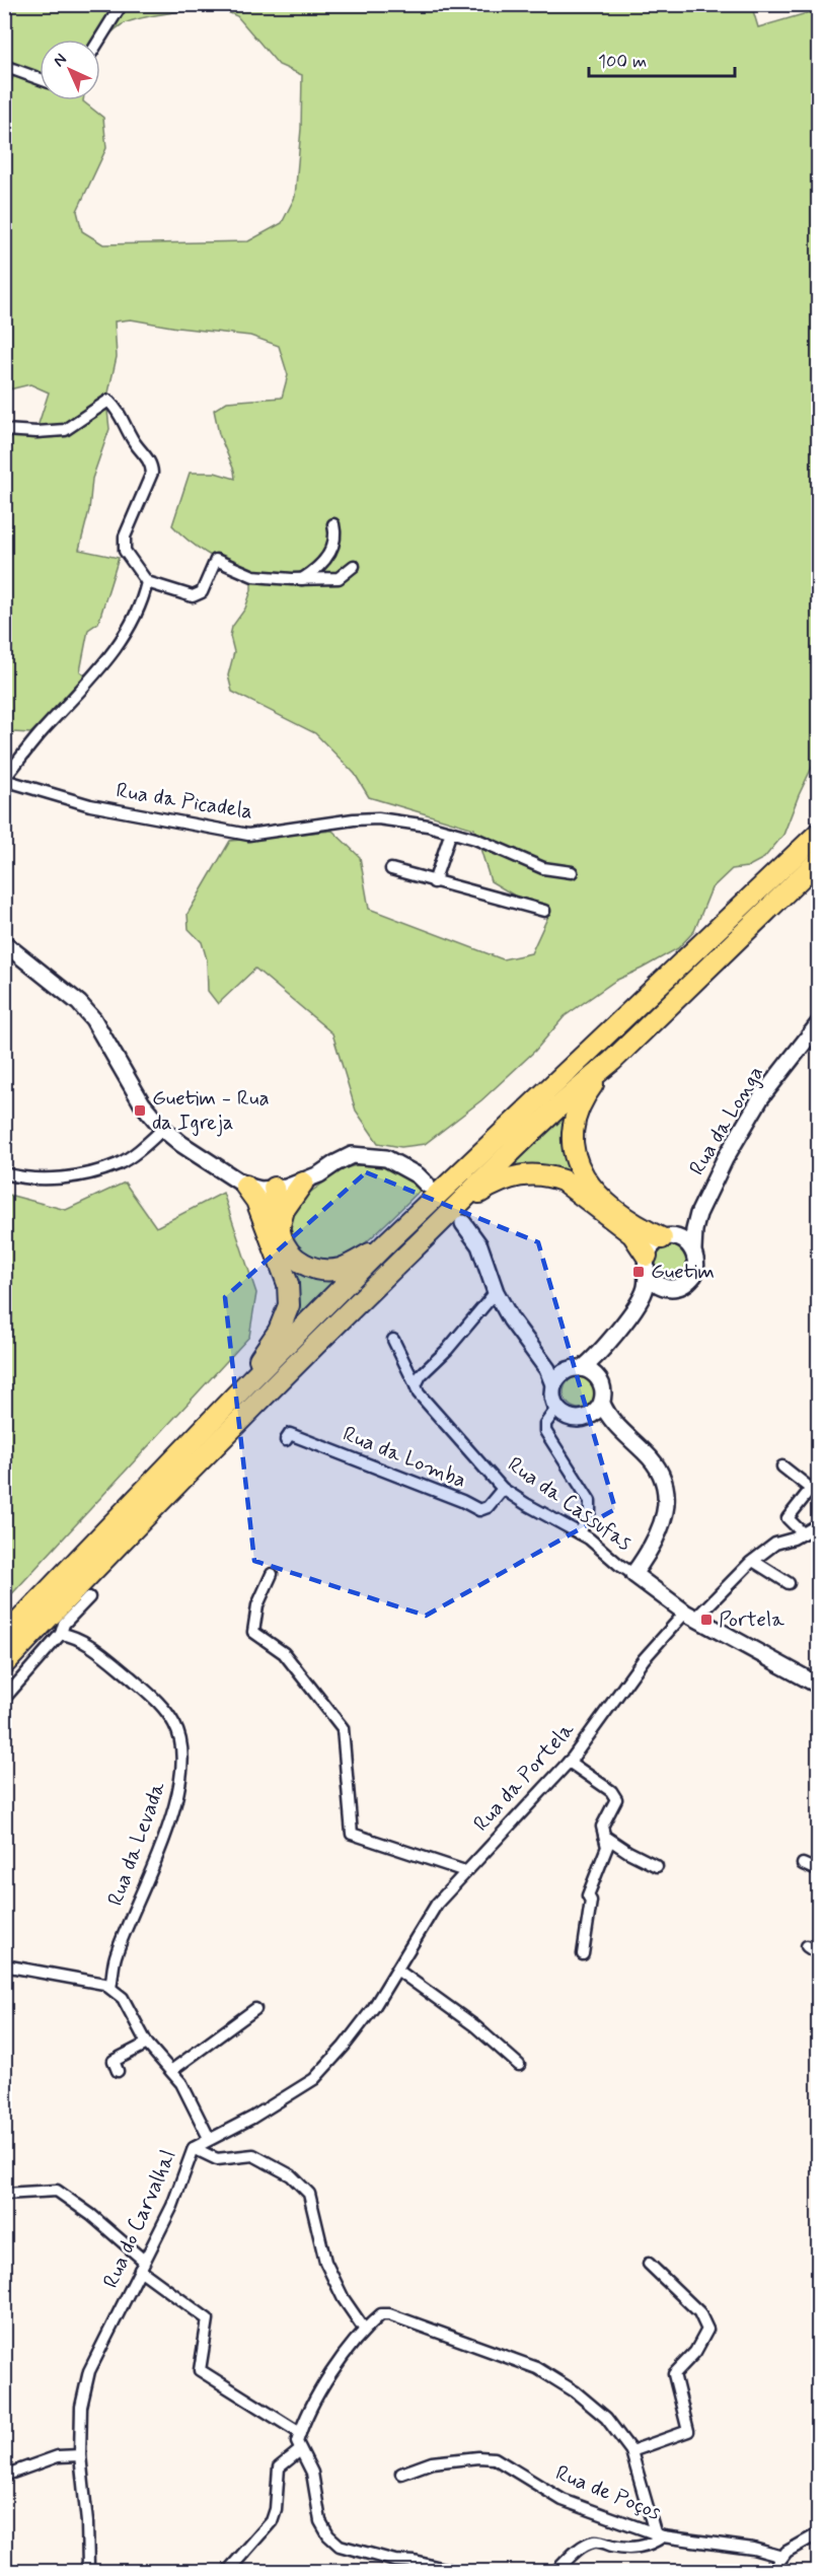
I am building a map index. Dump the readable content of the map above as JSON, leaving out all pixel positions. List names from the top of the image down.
{
  "streets": {
    "main road": ["Rua da Longa", "Rua da Cassufas"],
    "street": [
      "Rua da Picadela",
      "Rua da Lomba",
      "Rua da Portela",
      "Rua da Levada",
      "Rua do Carvalhal",
      "Rua de Poços"
    ]
  },
  "crossings": [
    ["Rua da Lomba", "Rua da Cassufas"],
    ["Rua da Cassufas", "Rua da Portela"],
    ["Rua da Portela", "Rua do Carvalhal"]
  ],
  "places": {
    "transit": ["Guetim - Rua da Igreja", "Guetim", "Portela"]
  },
  "scale_bar": "100 m",
  "north": "top left"
}
